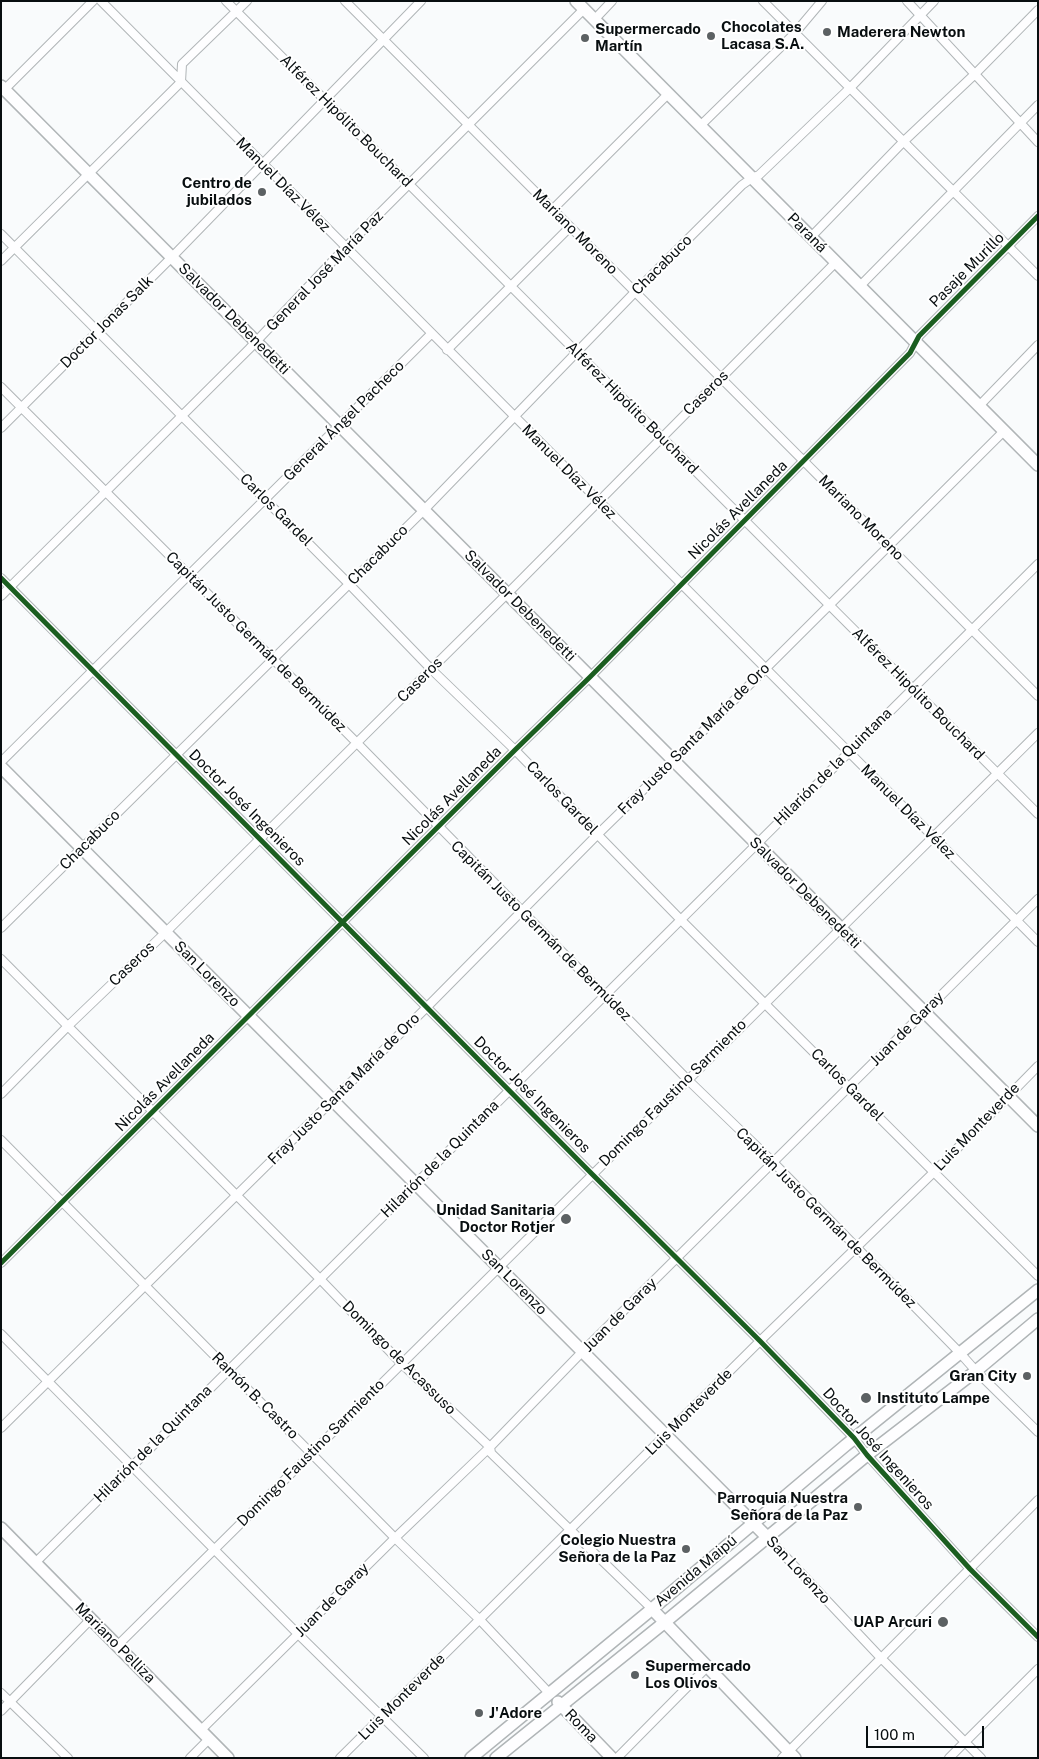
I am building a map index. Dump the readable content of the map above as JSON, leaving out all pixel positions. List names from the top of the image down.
{
  "streets": {
    "street": [
      "Alférez Hipólito Bouchard",
      "Manuel Díaz Vélez",
      "Mariano Moreno",
      "Paraná",
      "Chacabuco",
      "Pasaje Murillo",
      "General José María Paz",
      "Salvador Debenedetti",
      "Doctor Jonas Salk",
      "Caseros",
      "General Ángel Pacheco",
      "Carlos Gardel",
      "Nicolás Avellaneda",
      "Capitán Justo Germán de Bermúdez",
      "Fray Justo Santa María de Oro",
      "Hilarión de la Quintana",
      "Doctor José Ingenieros",
      "San Lorenzo",
      "Juan de Garay",
      "Domingo Faustino Sarmiento",
      "Luis Monteverde",
      "Domingo de Acassuso",
      "Ramón B. Castro",
      "Avenida Maipú",
      "Mariano Pelliza",
      "Roma"
    ]
  },
  "crossings": [
    ["Alférez Hipólito Bouchard", "Chacabuco"],
    ["Alférez Hipólito Bouchard", "General José María Paz"],
    ["Alférez Hipólito Bouchard", "Doctor Jonas Salk"],
    ["Alférez Hipólito Bouchard", "Caseros"],
    ["Alférez Hipólito Bouchard", "Nicolás Avellaneda"],
    ["Alférez Hipólito Bouchard", "Fray Justo Santa María de Oro"],
    ["Alférez Hipólito Bouchard", "Hilarión de la Quintana"],
    ["Alférez Hipólito Bouchard", "Domingo Faustino Sarmiento"],
    ["Manuel Díaz Vélez", "Chacabuco"],
    ["Manuel Díaz Vélez", "General José María Paz"],
    ["Manuel Díaz Vélez", "Doctor Jonas Salk"],
    ["Manuel Díaz Vélez", "Caseros"],
    ["Manuel Díaz Vélez", "General Ángel Pacheco"],
    ["Manuel Díaz Vélez", "Nicolás Avellaneda"],
    ["Manuel Díaz Vélez", "Fray Justo Santa María de Oro"],
    ["Manuel Díaz Vélez", "Hilarión de la Quintana"],
    ["Manuel Díaz Vélez", "Juan de Garay"],
    ["Manuel Díaz Vélez", "Domingo Faustino Sarmiento"],
    ["Mariano Moreno", "Chacabuco"],
    ["Mariano Moreno", "General José María Paz"],
    ["Mariano Moreno", "Doctor Jonas Salk"],
    ["Mariano Moreno", "Caseros"],
    ["Mariano Moreno", "Nicolás Avellaneda"],
    ["Mariano Moreno", "Fray Justo Santa María de Oro"],
    ["Mariano Moreno", "Hilarión de la Quintana"],
    ["Paraná", "Chacabuco"],
    ["Paraná", "Pasaje Murillo"],
    ["Paraná", "General José María Paz"],
    ["Paraná", "Caseros"],
    ["Paraná", "Nicolás Avellaneda"],
    ["Paraná", "Fray Justo Santa María de Oro"],
    ["Chacabuco", "Salvador Debenedetti"],
    ["Chacabuco", "Carlos Gardel"],
    ["Chacabuco", "Capitán Justo Germán de Bermúdez"],
    ["Chacabuco", "Doctor José Ingenieros"],
    ["Chacabuco", "San Lorenzo"],
    ["Pasaje Murillo", "Nicolás Avellaneda"],
    ["General José María Paz", "Salvador Debenedetti"],
    ["General José María Paz", "Carlos Gardel"],
    ["General José María Paz", "Capitán Justo Germán de Bermúdez"],
    ["General José María Paz", "Doctor José Ingenieros"],
    ["Salvador Debenedetti", "Doctor Jonas Salk"],
    ["Salvador Debenedetti", "Caseros"],
    ["Salvador Debenedetti", "General Ángel Pacheco"],
    ["Salvador Debenedetti", "Nicolás Avellaneda"],
    ["Salvador Debenedetti", "Fray Justo Santa María de Oro"],
    ["Salvador Debenedetti", "Hilarión de la Quintana"],
    ["Salvador Debenedetti", "Juan de Garay"],
    ["Salvador Debenedetti", "Domingo Faustino Sarmiento"],
    ["Salvador Debenedetti", "Luis Monteverde"],
    ["Doctor Jonas Salk", "Carlos Gardel"],
    ["Doctor Jonas Salk", "Capitán Justo Germán de Bermúdez"],
    ["Caseros", "Carlos Gardel"],
    ["Caseros", "Capitán Justo Germán de Bermúdez"],
    ["Caseros", "Doctor José Ingenieros"],
    ["Caseros", "San Lorenzo"],
    ["Caseros", "Domingo de Acassuso"],
    ["General Ángel Pacheco", "Carlos Gardel"],
    ["General Ángel Pacheco", "Capitán Justo Germán de Bermúdez"],
    ["General Ángel Pacheco", "Doctor José Ingenieros"],
    ["Carlos Gardel", "Nicolás Avellaneda"],
    ["Carlos Gardel", "Fray Justo Santa María de Oro"],
    ["Carlos Gardel", "Hilarión de la Quintana"],
    ["Carlos Gardel", "Juan de Garay"],
    ["Carlos Gardel", "Domingo Faustino Sarmiento"],
    ["Carlos Gardel", "Luis Monteverde"],
    ["Nicolás Avellaneda", "Capitán Justo Germán de Bermúdez"],
    ["Nicolás Avellaneda", "Doctor José Ingenieros"],
    ["Nicolás Avellaneda", "San Lorenzo"],
    ["Nicolás Avellaneda", "Domingo de Acassuso"],
    ["Nicolás Avellaneda", "Ramón B. Castro"],
    ["Capitán Justo Germán de Bermúdez", "Fray Justo Santa María de Oro"],
    ["Capitán Justo Germán de Bermúdez", "Hilarión de la Quintana"],
    ["Capitán Justo Germán de Bermúdez", "Juan de Garay"],
    ["Capitán Justo Germán de Bermúdez", "Domingo Faustino Sarmiento"],
    ["Capitán Justo Germán de Bermúdez", "Luis Monteverde"],
    ["Capitán Justo Germán de Bermúdez", "Avenida Maipú"],
    ["Fray Justo Santa María de Oro", "Doctor José Ingenieros"],
    ["Fray Justo Santa María de Oro", "San Lorenzo"],
    ["Fray Justo Santa María de Oro", "Domingo de Acassuso"],
    ["Fray Justo Santa María de Oro", "Ramón B. Castro"],
    ["Hilarión de la Quintana", "Doctor José Ingenieros"],
    ["Hilarión de la Quintana", "San Lorenzo"],
    ["Hilarión de la Quintana", "Domingo de Acassuso"],
    ["Hilarión de la Quintana", "Ramón B. Castro"],
    ["Hilarión de la Quintana", "Mariano Pelliza"],
    ["Doctor José Ingenieros", "Juan de Garay"],
    ["Doctor José Ingenieros", "Domingo Faustino Sarmiento"],
    ["Doctor José Ingenieros", "Luis Monteverde"],
    ["Doctor José Ingenieros", "Avenida Maipú"],
    ["San Lorenzo", "Juan de Garay"],
    ["San Lorenzo", "Domingo Faustino Sarmiento"],
    ["San Lorenzo", "Luis Monteverde"],
    ["San Lorenzo", "Avenida Maipú"],
    ["Juan de Garay", "Domingo de Acassuso"],
    ["Juan de Garay", "Ramón B. Castro"],
    ["Juan de Garay", "Mariano Pelliza"],
    ["Domingo Faustino Sarmiento", "Domingo de Acassuso"],
    ["Domingo Faustino Sarmiento", "Ramón B. Castro"],
    ["Domingo Faustino Sarmiento", "Mariano Pelliza"],
    ["Luis Monteverde", "Domingo de Acassuso"],
    ["Luis Monteverde", "Ramón B. Castro"],
    ["Domingo de Acassuso", "Avenida Maipú"],
    ["Ramón B. Castro", "Avenida Maipú"],
    ["Ramón B. Castro", "Roma"],
    ["Avenida Maipú", "Roma"]
  ],
  "places": [
    "Maderera Newton",
    "Chocolates Lacasa S.A.",
    "Supermercado Martín",
    "Centro de jubilados",
    "Unidad Sanitaria Doctor Rotjer",
    "Gran City",
    "Instituto Lampe",
    "Parroquia Nuestra Señora de la Paz",
    "Colegio Nuestra Señora de la Paz",
    "UAP Arcuri",
    "Supermercado Los Olivos",
    "J'Adore"
  ],
  "scale_bar": "100 m"
}
